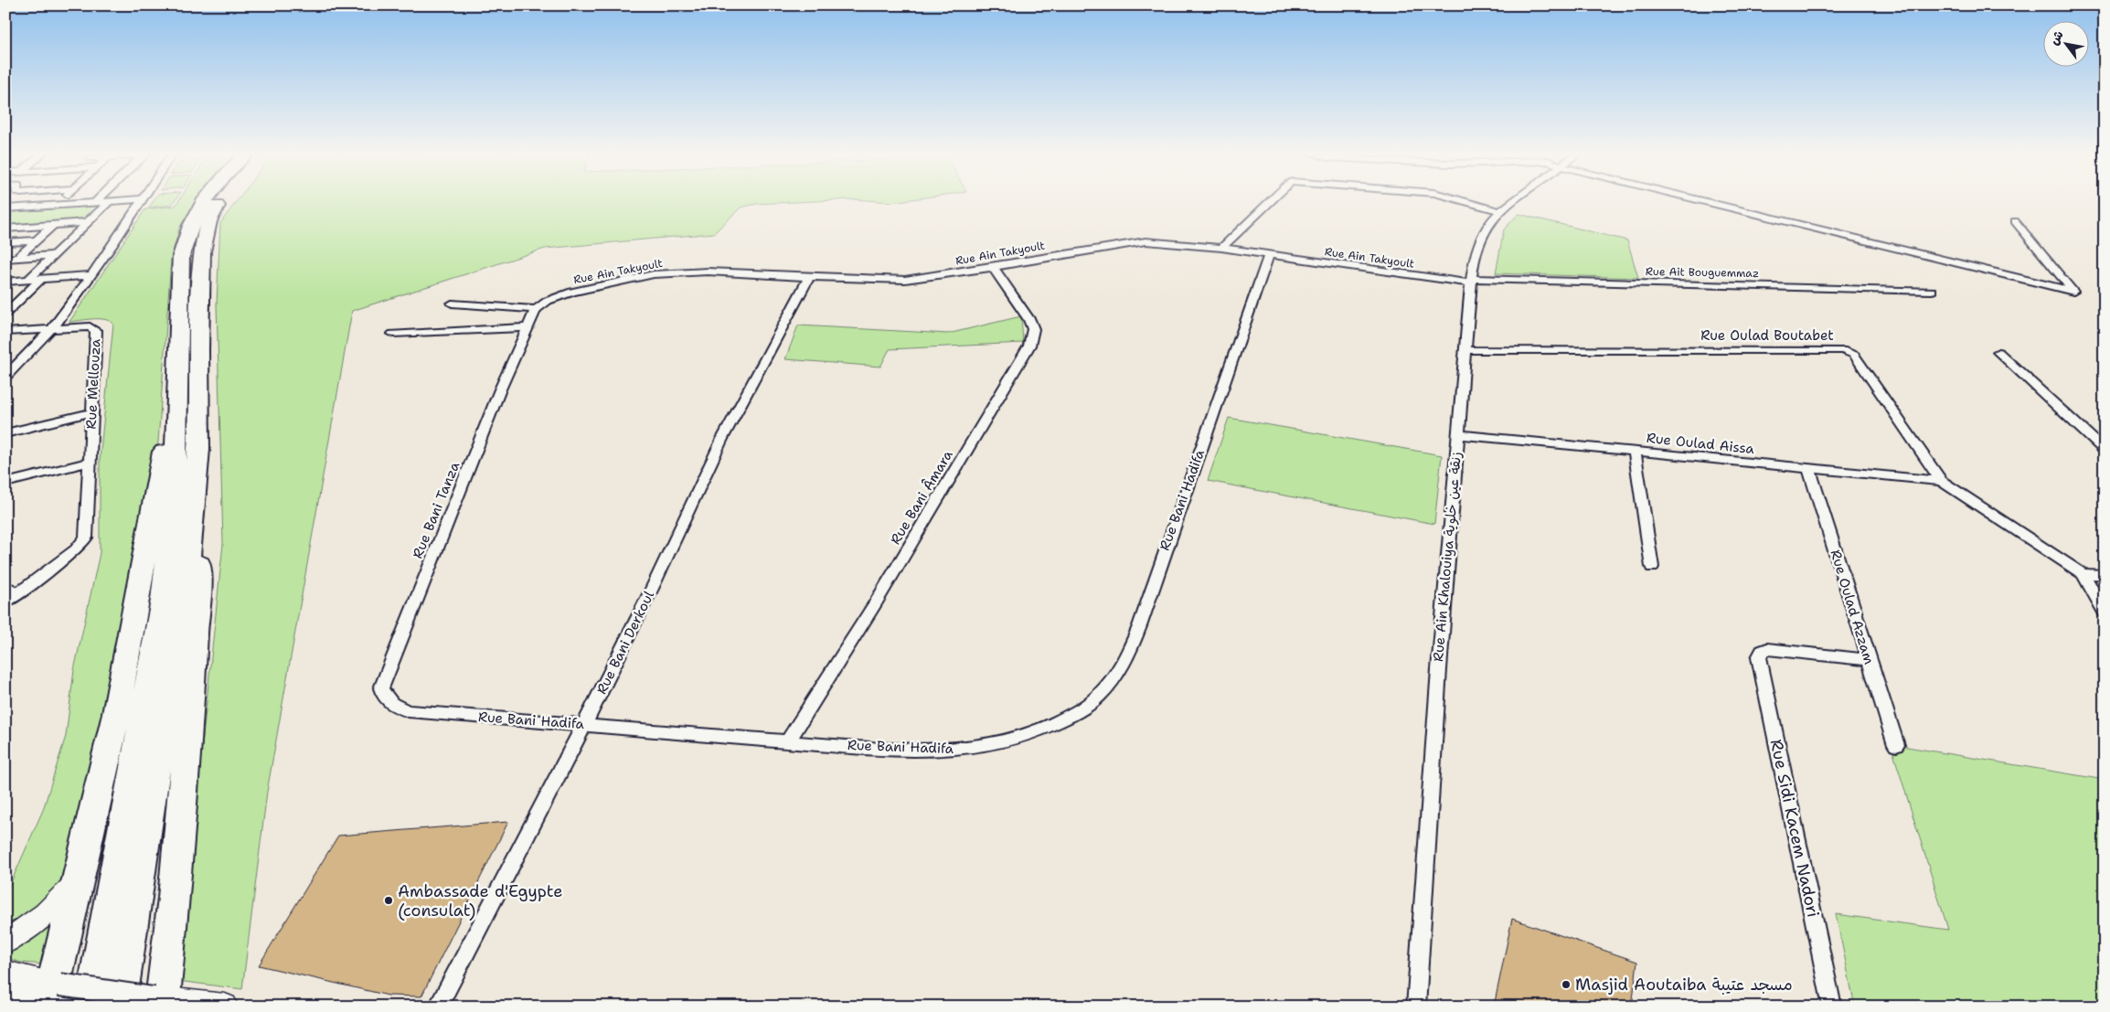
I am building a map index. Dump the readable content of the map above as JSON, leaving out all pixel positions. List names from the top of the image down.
{
  "streets": {
    "street": [
      "Rue Ain Takyoult",
      "Rue Ait Bouguemmaz",
      "Rue Oulad Boutabet",
      "Rue Mellouza",
      "Rue Oulad Aissa",
      "Rue Bani Âmara",
      "Rue Bani Hadifa",
      "Rue Bani Tanza",
      "Rue Ain Khalouiya زنقة عين خلوية",
      "Rue Oulad Azzam",
      "Rue Bani Derkoul",
      "Rue Sidi Kacem Nadori"
    ]
  },
  "crossings": [
    ["Rue Ain Takyoult", "Rue Ait Bouguemmaz"],
    ["Rue Ain Takyoult", "Rue Bani Âmara"],
    ["Rue Ain Takyoult", "Rue Bani Hadifa"],
    ["Rue Ain Takyoult", "Rue Bani Tanza"],
    ["Rue Ain Takyoult", "Rue Ain Khalouiya زنقة عين خلوية"],
    ["Rue Ain Takyoult", "Rue Bani Derkoul"],
    ["Rue Ait Bouguemmaz", "Rue Ain Khalouiya زنقة عين خلوية"],
    ["Rue Oulad Boutabet", "Rue Oulad Aissa"],
    ["Rue Oulad Boutabet", "Rue Ain Khalouiya زنقة عين خلوية"],
    ["Rue Oulad Aissa", "Rue Ain Khalouiya زنقة عين خلوية"],
    ["Rue Oulad Aissa", "Rue Oulad Azzam"],
    ["Rue Bani Âmara", "Rue Bani Hadifa"],
    ["Rue Bani Hadifa", "Rue Bani Tanza"],
    ["Rue Bani Hadifa", "Rue Bani Derkoul"],
    ["Rue Oulad Azzam", "Rue Sidi Kacem Nadori"]
  ],
  "places": ["Ambassade d'Egypte (consulat)", "Masjid Aoutaiba مسجد عتيبة"],
  "north": "top left"
}
